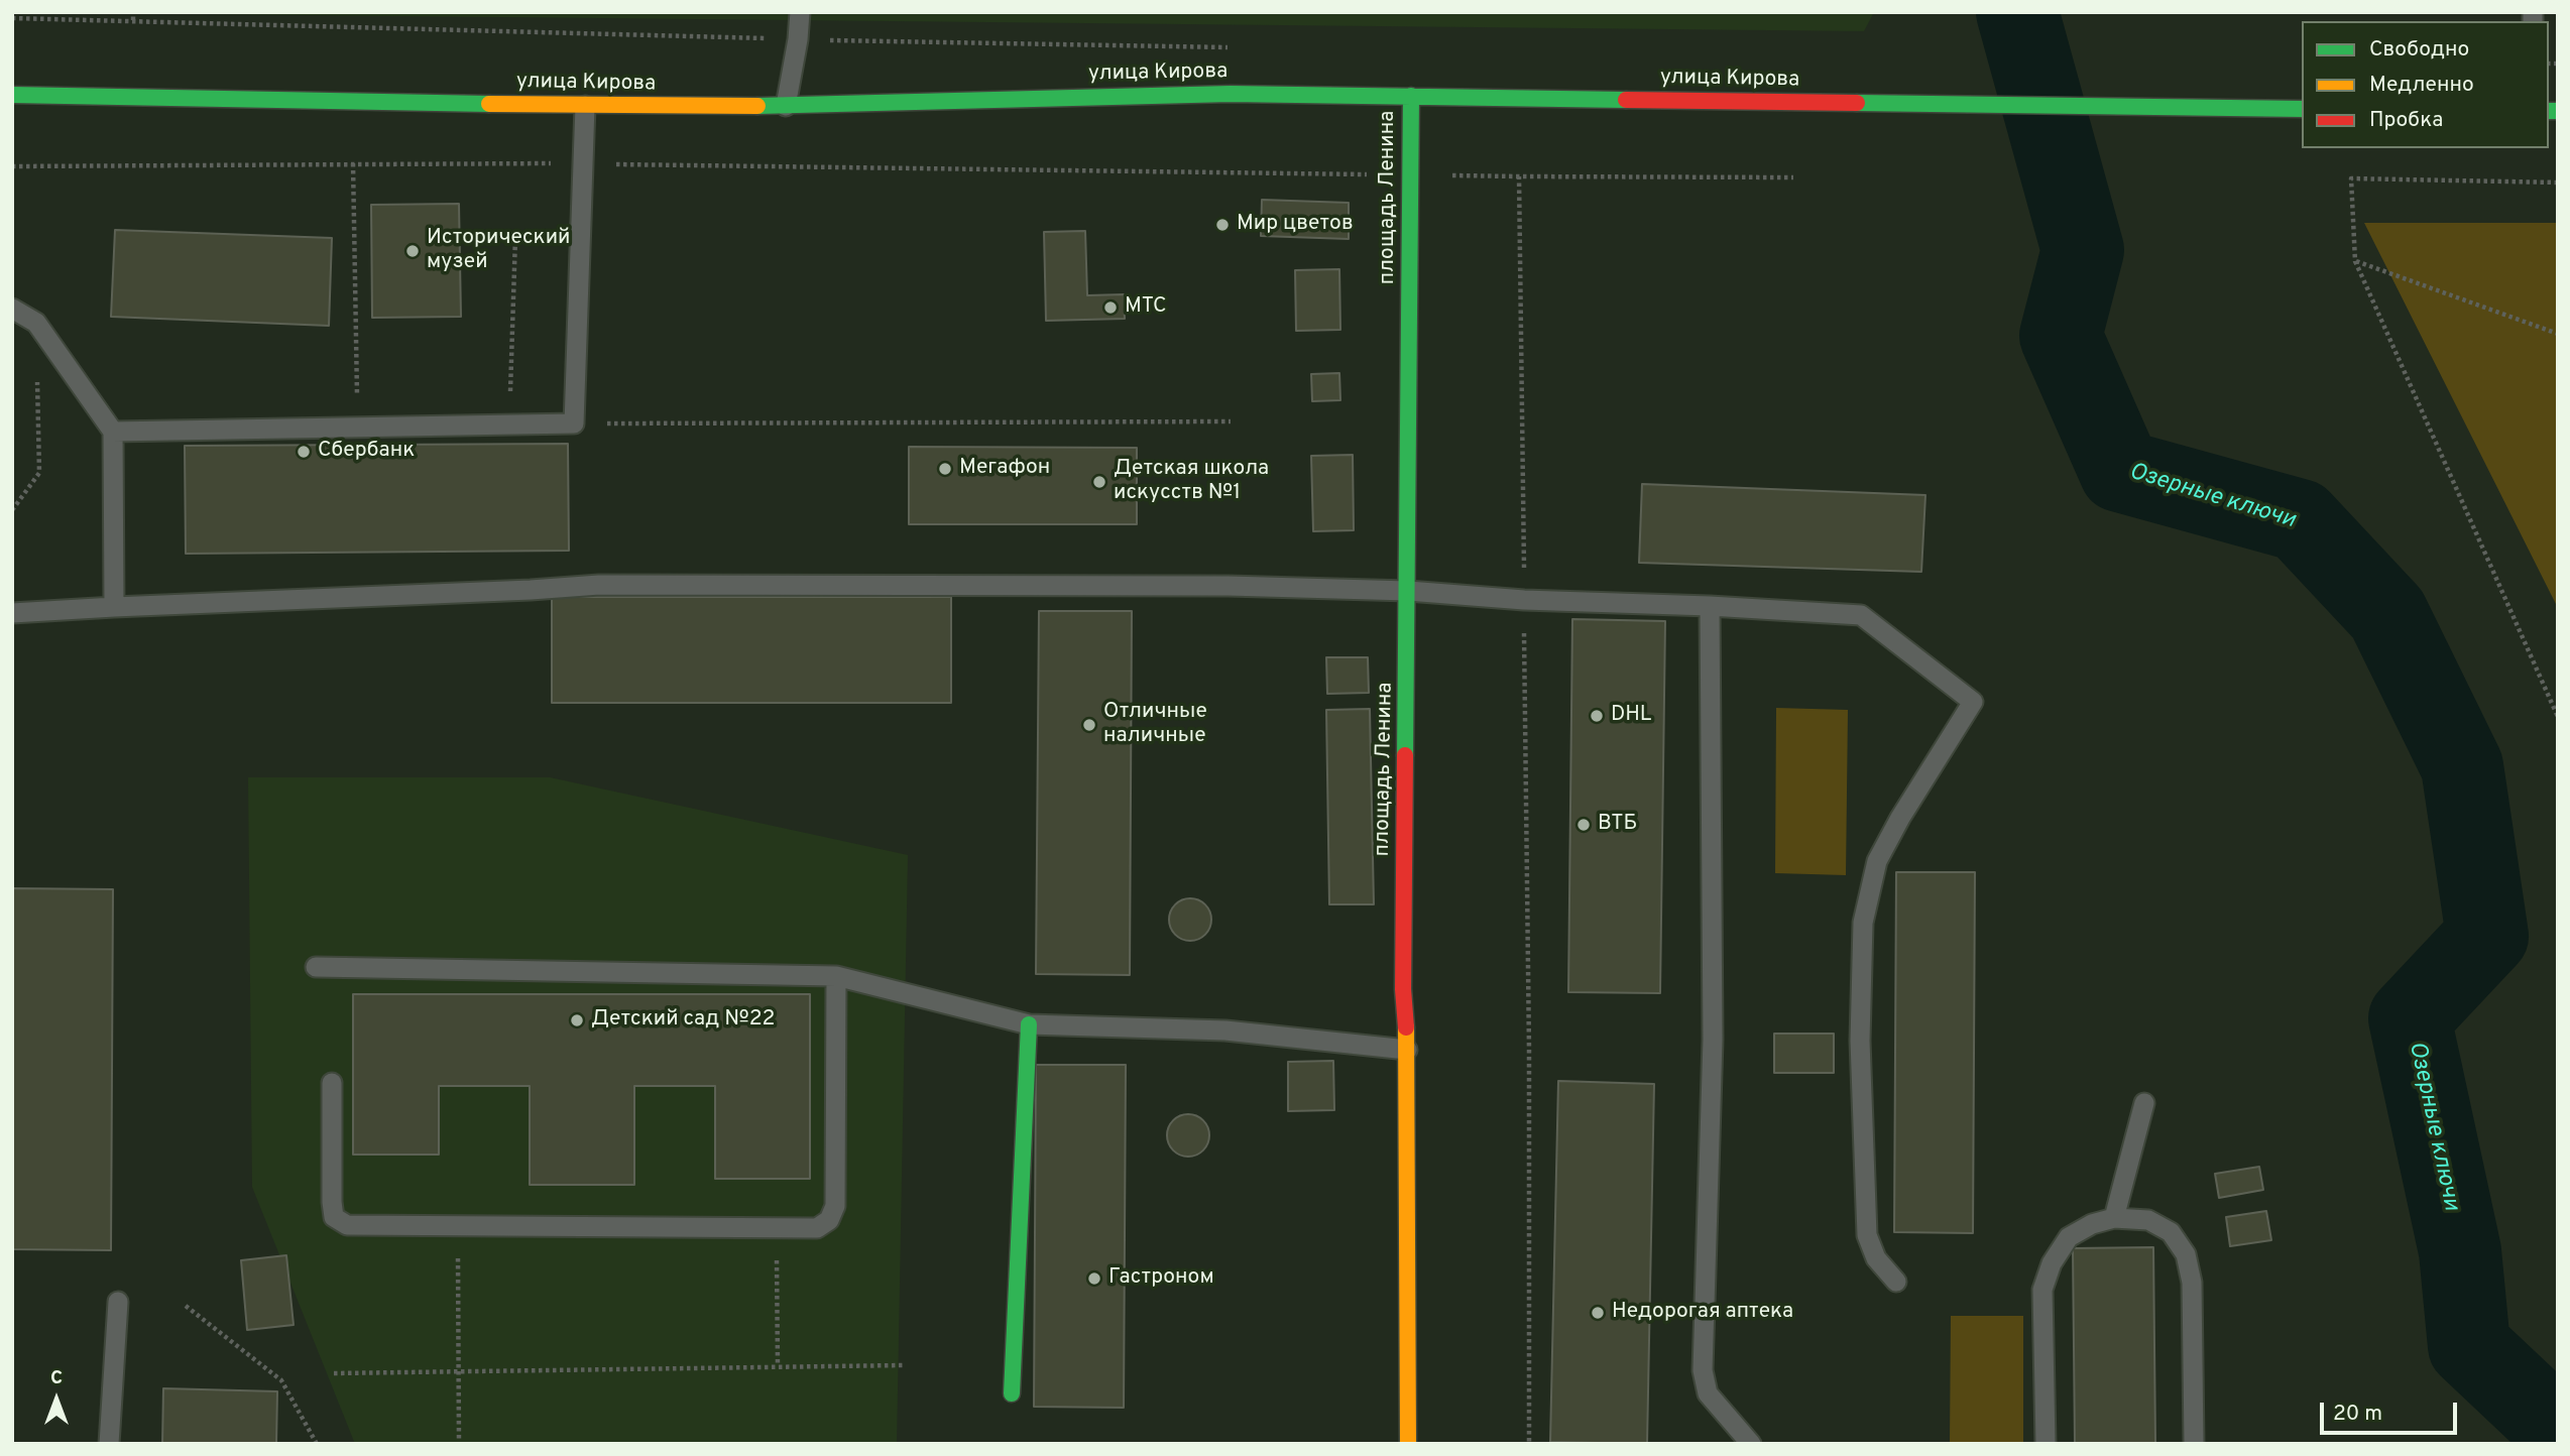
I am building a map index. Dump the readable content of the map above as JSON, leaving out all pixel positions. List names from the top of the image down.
{
  "streets": {
    "main road": ["улица Кирова", "площадь Ленина"]
  },
  "crossings": [
    ["улица Кирова", "площадь Ленина"]
  ],
  "water": ["Озерные ключи"],
  "places": [
    "Мир цветов",
    "Исторический музей",
    "МТС",
    "Сбербанк",
    "Мегафон",
    "Детская школа искусств №1",
    "DHL",
    "Отличные наличные",
    "ВТБ",
    "Детский сад №22",
    "Гастроном",
    "Недорогая аптека"
  ],
  "legend": ["Свободно", "Медленно", "Пробка"],
  "scale_bar": "20 m",
  "north": "top"
}
